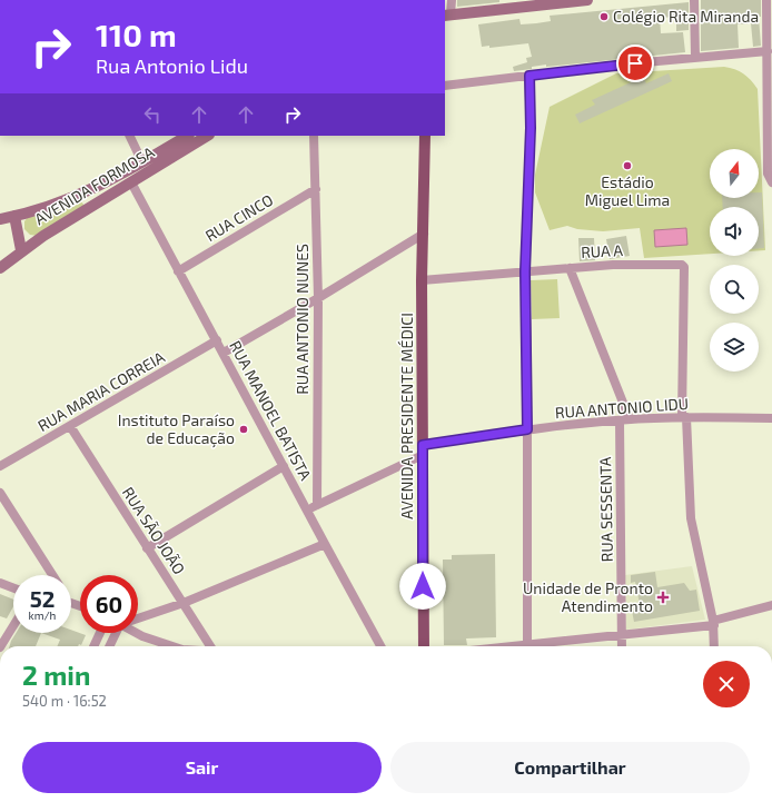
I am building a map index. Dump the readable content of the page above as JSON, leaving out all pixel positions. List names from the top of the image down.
{
  "streets": {
    "main road": ["AVENIDA FORMOSA", "AVENIDA PRESIDENTE MÉDICI"],
    "street": [
      "RUA CINCO",
      "RUA A",
      "RUA ANTONIO NUNES",
      "RUA MARIA CORREIA",
      "RUA ANTONIO LIDU",
      "RUA MANOEL BATISTA",
      "RUA SESSENTA",
      "RUA SÃO JOÃO"
    ]
  },
  "crossings": [
    ["AVENIDA FORMOSA", "RUA MANOEL BATISTA"],
    ["RUA CINCO", "RUA ANTONIO NUNES"],
    ["RUA CINCO", "RUA MANOEL BATISTA"],
    ["RUA A", "RUA ANTONIO LIDU"],
    ["RUA ANTONIO NUNES", "RUA ANTONIO LIDU"],
    ["RUA MARIA CORREIA", "RUA MANOEL BATISTA"],
    ["RUA MARIA CORREIA", "RUA SÃO JOÃO"],
    ["RUA ANTONIO LIDU", "RUA MANOEL BATISTA"],
    ["RUA ANTONIO LIDU", "AVENIDA PRESIDENTE MÉDICI"],
    ["RUA ANTONIO LIDU", "RUA SESSENTA"]
  ],
  "places": {
    "other": ["Colégio Rita Miranda", "Estádio Miguel Lima", "Instituto Paraíso de Educação"],
    "health": ["Unidade de Pronto Atendimento"]
  },
  "north": "top",
  "page": {
    "turn": ["110 m", "Rua Antonio Lidu"],
    "speed": "52 km/h",
    "limit": "60",
    "heading": ["2 min", "540 m · 16:52"],
    "buttons": ["Sair", "Compartilhar"]
  }
}
